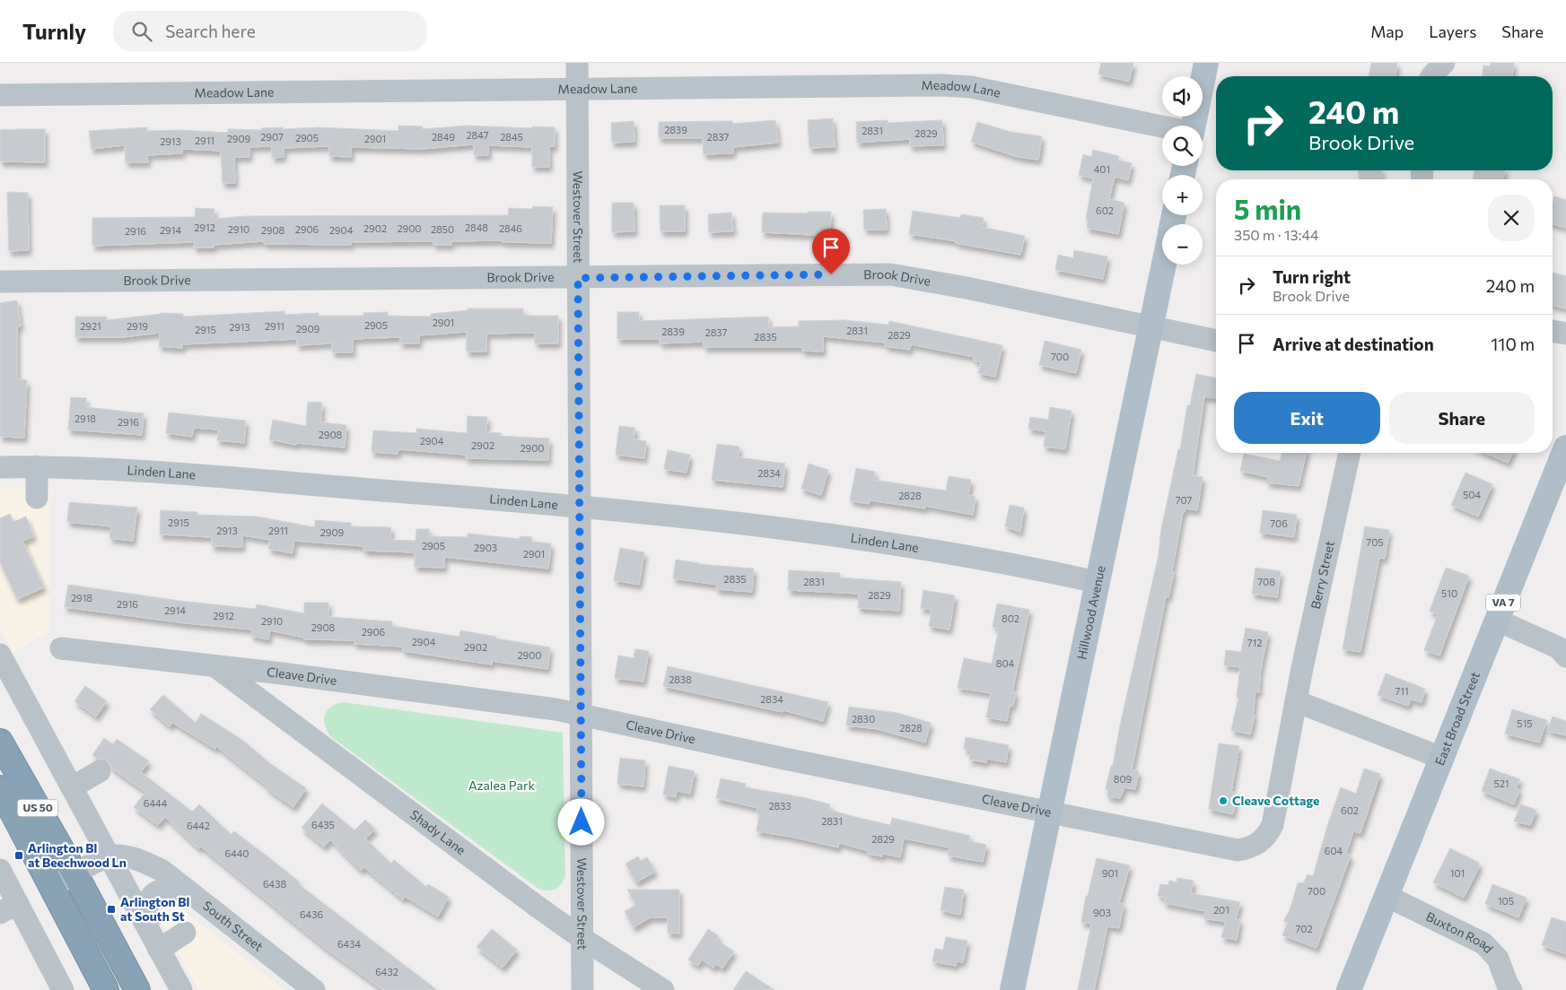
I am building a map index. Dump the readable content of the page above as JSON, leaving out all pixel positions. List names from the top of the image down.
{
  "streets": {
    "highway": ["US 50"],
    "main road": ["VA 7", "Hillwood Avenue", "East Broad Street"],
    "street": [
      "Meadow Lane",
      "Westover Street",
      "Brook Drive",
      "Linden Lane",
      "Berry Street",
      "Cleave Drive",
      "Shady Lane",
      "South Street",
      "Buxton Road"
    ]
  },
  "crossings": [
    ["Meadow Lane", "Westover Street"],
    ["Westover Street", "Brook Drive"],
    ["Westover Street", "Linden Lane"],
    ["Westover Street", "Cleave Drive"],
    ["Westover Street", "Shady Lane"],
    ["Brook Drive", "Hillwood Avenue"],
    ["Linden Lane", "Hillwood Avenue"],
    ["Berry Street", "Cleave Drive"],
    ["Hillwood Avenue", "Cleave Drive"],
    ["Cleave Drive", "Shady Lane"],
    ["East Broad Street", "Buxton Road"]
  ],
  "parks": ["Azalea Park"],
  "places": {
    "other": ["Cleave Cottage"],
    "transit": ["Arlington Bl at Beechwood Ln", "Arlington Bl at South St"]
  },
  "house_numbers": [
    "2839",
    "2831",
    "2829",
    "2847",
    "2907",
    "2849",
    "2845",
    "2837",
    "2905",
    "2909",
    "2901",
    "2911",
    "2913",
    "401",
    "602",
    "2912",
    "2848",
    "2902",
    "2900",
    "2846",
    "2910",
    "2906",
    "2850",
    "2914",
    "2908",
    "2904",
    "2916",
    "2901",
    "2905",
    "2921",
    "2919",
    "2911",
    "2913",
    "2909",
    "2915",
    "2831",
    "2839",
    "2837",
    "2829",
    "2835",
    "700",
    "2918",
    "2916",
    "2908",
    "2904",
    "2902",
    "2900",
    "2834",
    "504",
    "2828",
    "707",
    "2915",
    "706",
    "2913",
    "2911",
    "2909",
    "705",
    "2905",
    "2903",
    "2901",
    "2835",
    "2831",
    "708",
    "510",
    "2829",
    "2918",
    "2916",
    "2914",
    "2912",
    "802",
    "2910",
    "2908",
    "2906",
    "2904",
    "712",
    "2902",
    "2900",
    "804",
    "2838",
    "711",
    "2834",
    "2830",
    "515",
    "2828",
    "809",
    "521",
    "6444",
    "2833",
    "602",
    "2831",
    "6435",
    "6442",
    "2829",
    "604",
    "6440",
    "901",
    "101",
    "6438",
    "700",
    "105",
    "201",
    "903",
    "6436",
    "702",
    "6434",
    "6432"
  ],
  "page": {
    "header": "Turnly",
    "search": "Search here",
    "nav": ["Map", "Layers", "Share"],
    "map_buttons": ["+", "−"],
    "turn": ["240 m", "Brook Drive"],
    "heading": ["5 min", "350 m · 13:44"],
    "list": [
      {
        "name": "Turn right",
        "note": "Brook Drive",
        "value": "240 m"
      },
      {
        "name": "Arrive at destination",
        "value": "110 m"
      }
    ],
    "buttons": ["Exit", "Share"]
  }
}
